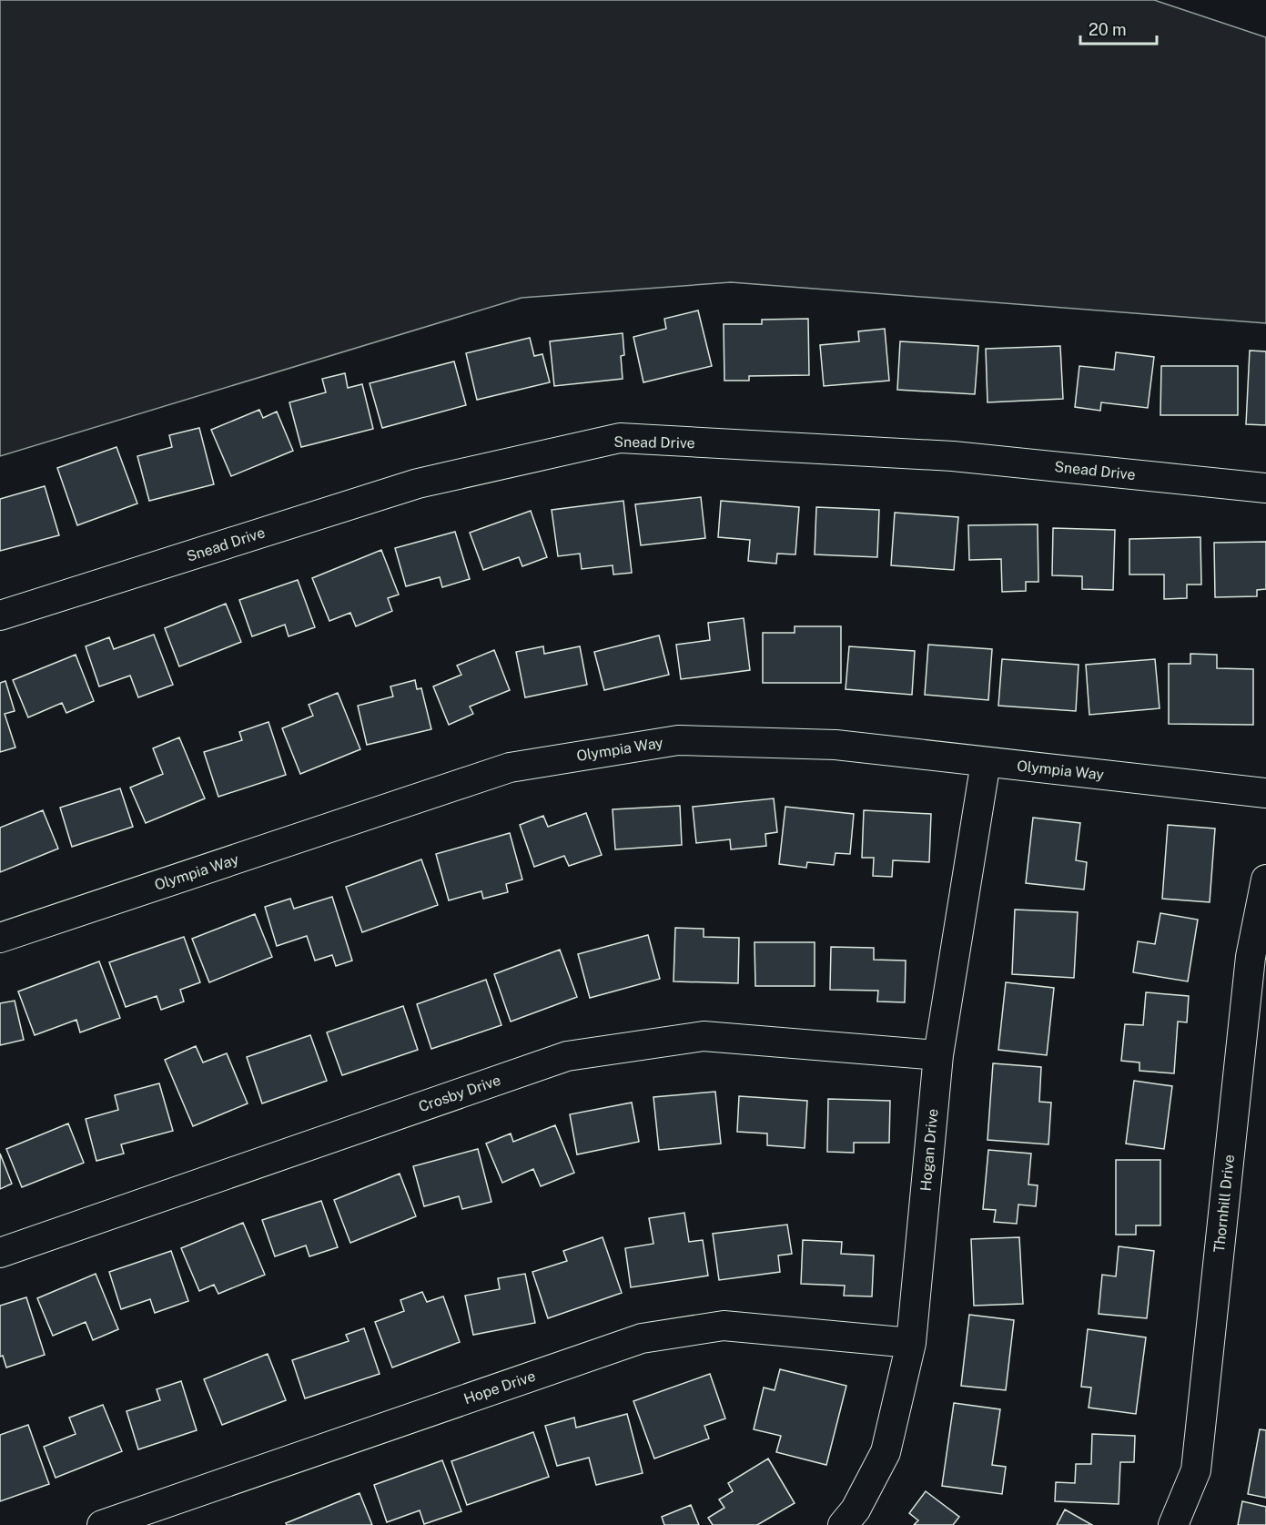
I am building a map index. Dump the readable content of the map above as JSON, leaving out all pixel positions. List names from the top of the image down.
{
  "streets": {
    "street": [
      "Snead Drive",
      "Olympia Way",
      "Crosby Drive",
      "Hogan Drive",
      "Thornhill Drive",
      "Hope Drive"
    ]
  },
  "crossings": [
    ["Olympia Way", "Hogan Drive"],
    ["Crosby Drive", "Hogan Drive"],
    ["Hogan Drive", "Hope Drive"]
  ],
  "scale_bar": "20 m"
}
